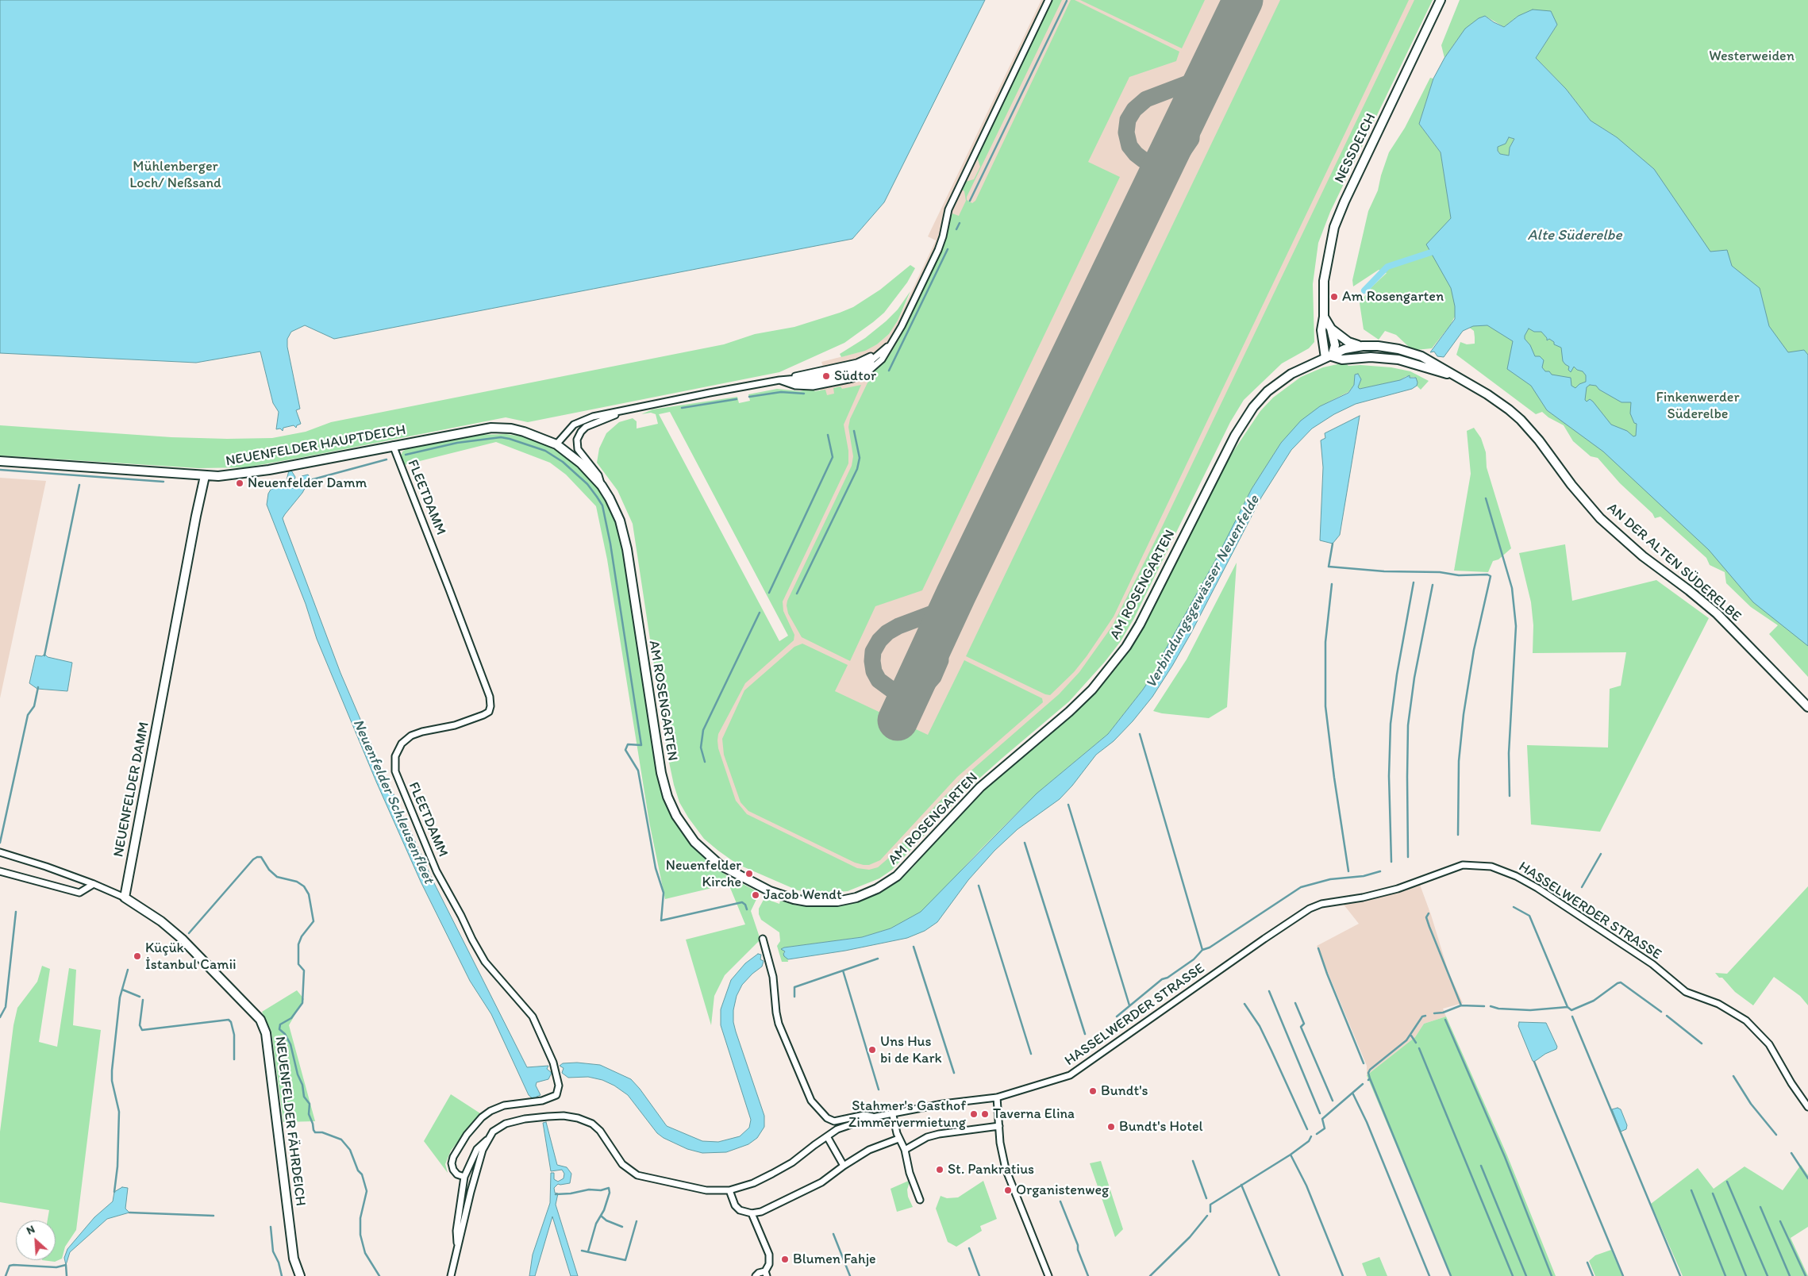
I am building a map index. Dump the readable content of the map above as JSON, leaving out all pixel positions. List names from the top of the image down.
{
  "streets": {
    "main road": [
      "NESSDEICH",
      "NEUENFELDER HAUPTDEICH",
      "AN DER ALTEN SÜDERELBE",
      "AM ROSENGARTEN",
      "NEUENFELDER DAMM",
      "NEUENFELDER FÄHRDEICH"
    ],
    "street": ["FLEETDAMM", "HASSELWERDER STRASSE"]
  },
  "crossings": [
    ["NESSDEICH", "AN DER ALTEN SÜDERELBE"],
    ["NESSDEICH", "AM ROSENGARTEN"],
    ["NEUENFELDER HAUPTDEICH", "FLEETDAMM"],
    ["NEUENFELDER HAUPTDEICH", "AM ROSENGARTEN"],
    ["NEUENFELDER HAUPTDEICH", "NEUENFELDER DAMM"],
    ["AN DER ALTEN SÜDERELBE", "AM ROSENGARTEN"],
    ["NEUENFELDER DAMM", "NEUENFELDER FÄHRDEICH"]
  ],
  "water": ["Alte Süderelbe", "Verbindungsgewässer Neuenfelde", "Neuenfelder Schleusenfleet"],
  "parks": ["Westerweiden", "Mühlenberger Loch/ Neßsand", "Finkenwerder Süderelbe"],
  "places": [
    "Am Rosengarten",
    "Südtor",
    "Neuenfelder Damm",
    "Neuenfelder Kirche",
    "Jacob Wendt",
    "Küçük İstanbul Camii",
    "Uns Hus bi de Kark",
    "Bundt's",
    "Stahmer's Gasthof Zimmervermietung",
    "Taverna Elina",
    "Bundt's Hotel",
    "St. Pankratius",
    "Organistenweg",
    "Blumen Fahje"
  ],
  "north": "top left"
}
